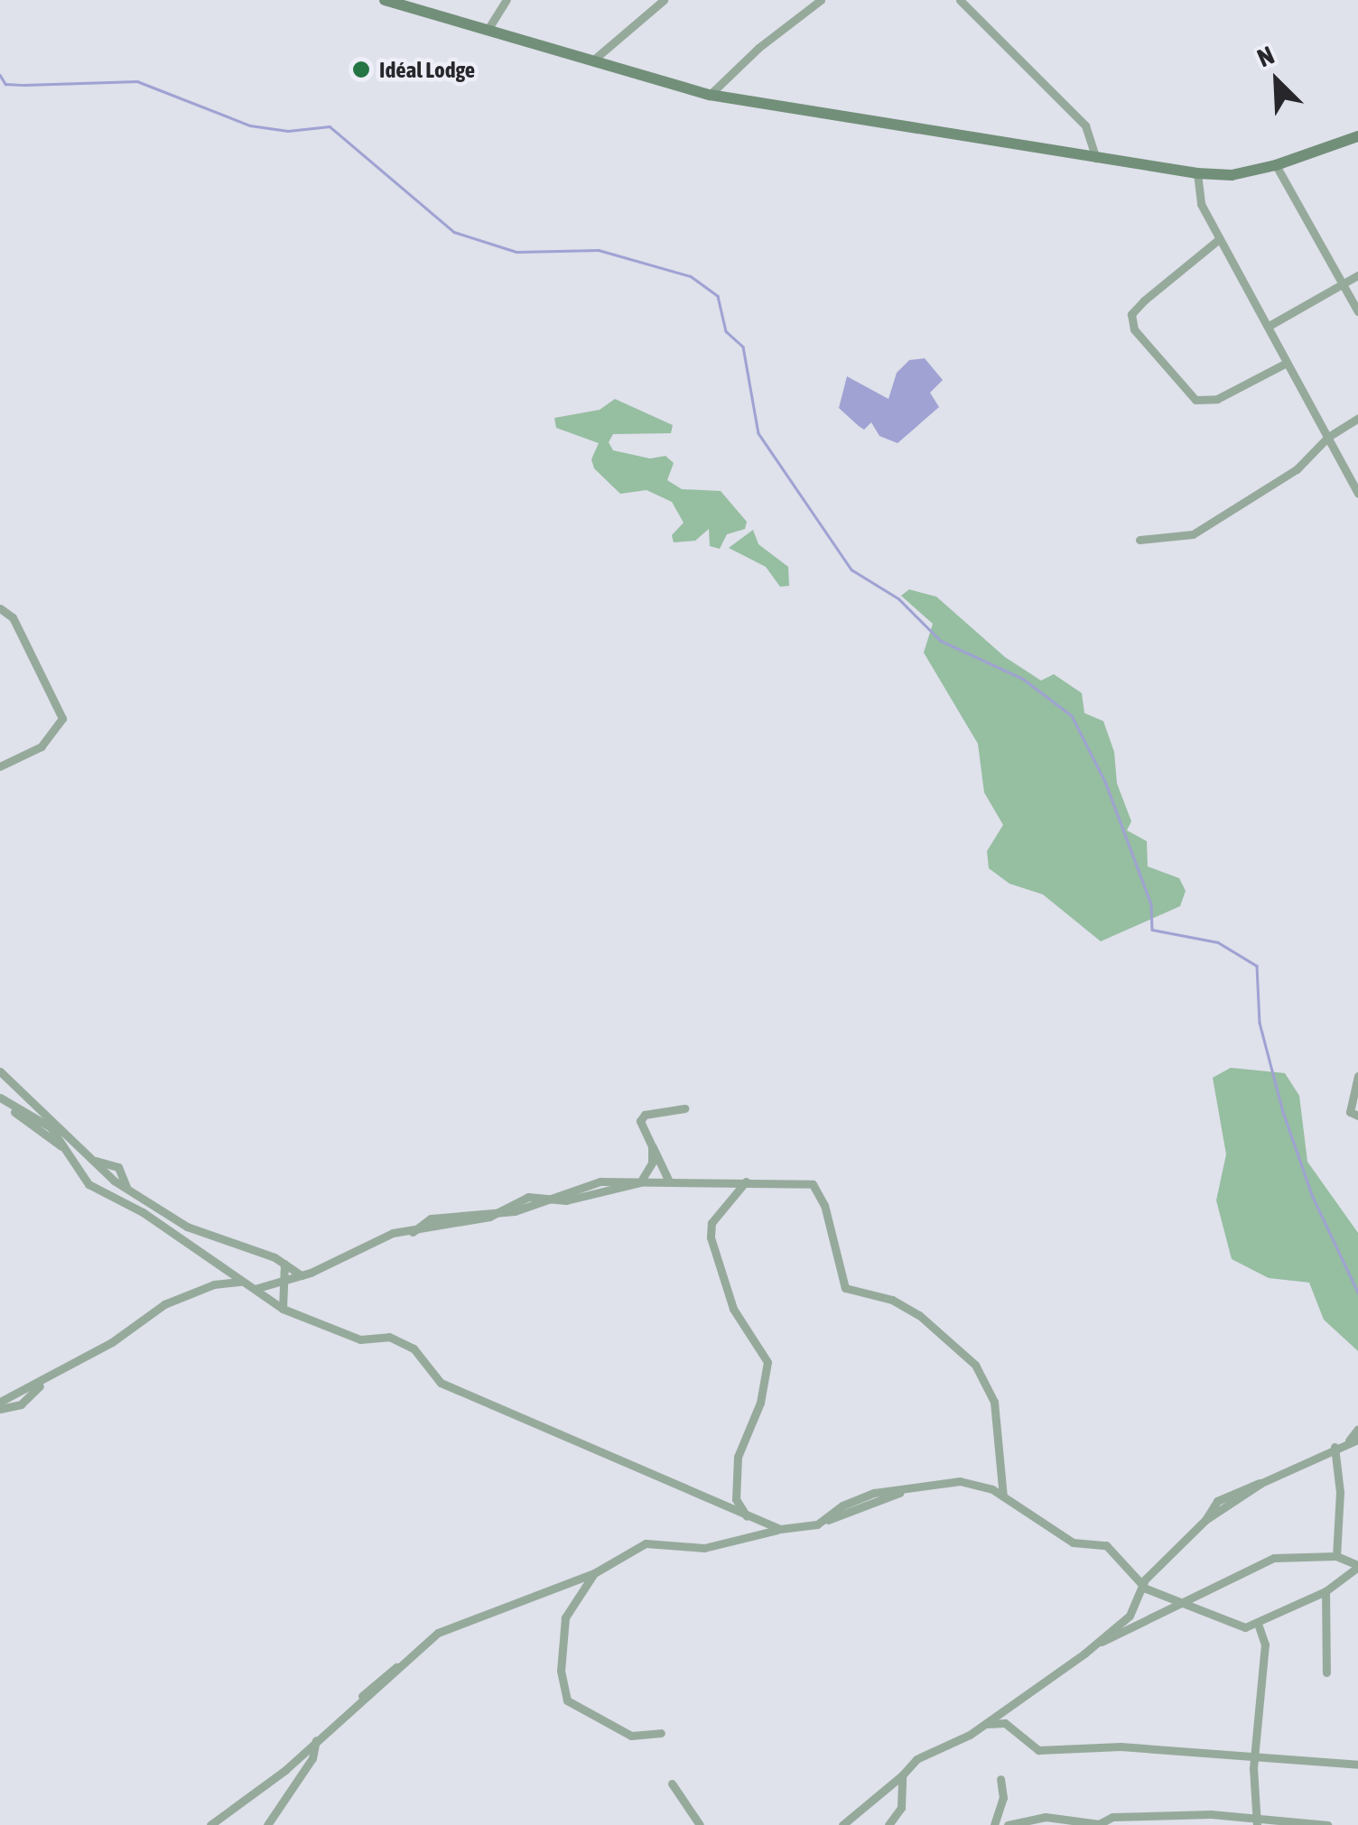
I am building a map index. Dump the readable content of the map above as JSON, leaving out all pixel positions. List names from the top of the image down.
{
  "places": ["Idéal Lodge"],
  "north": "top left"
}
